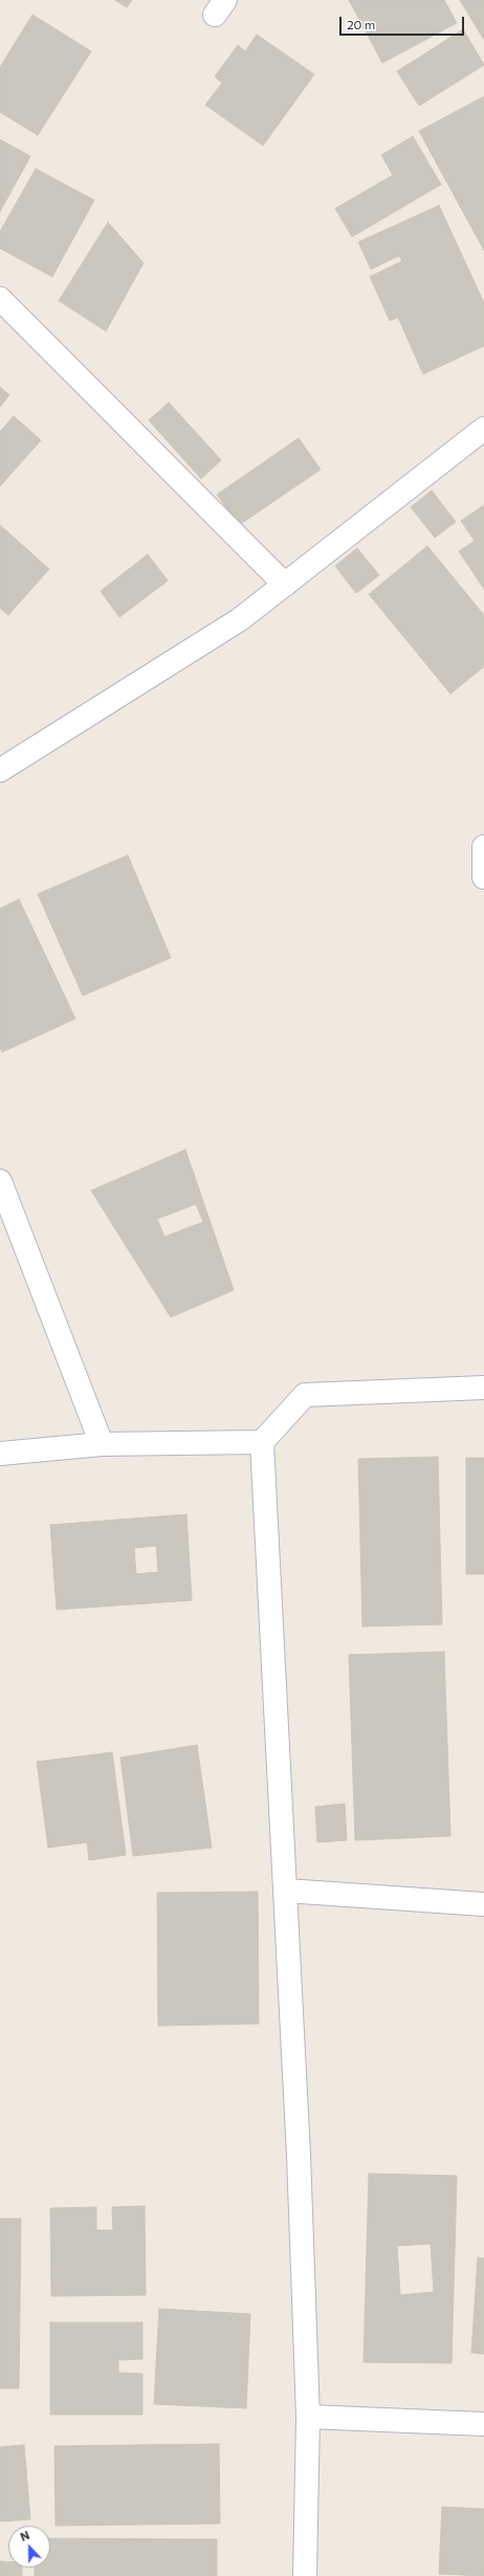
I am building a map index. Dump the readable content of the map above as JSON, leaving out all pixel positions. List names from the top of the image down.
{
  "scale_bar": "20 m",
  "north": "top"
}
